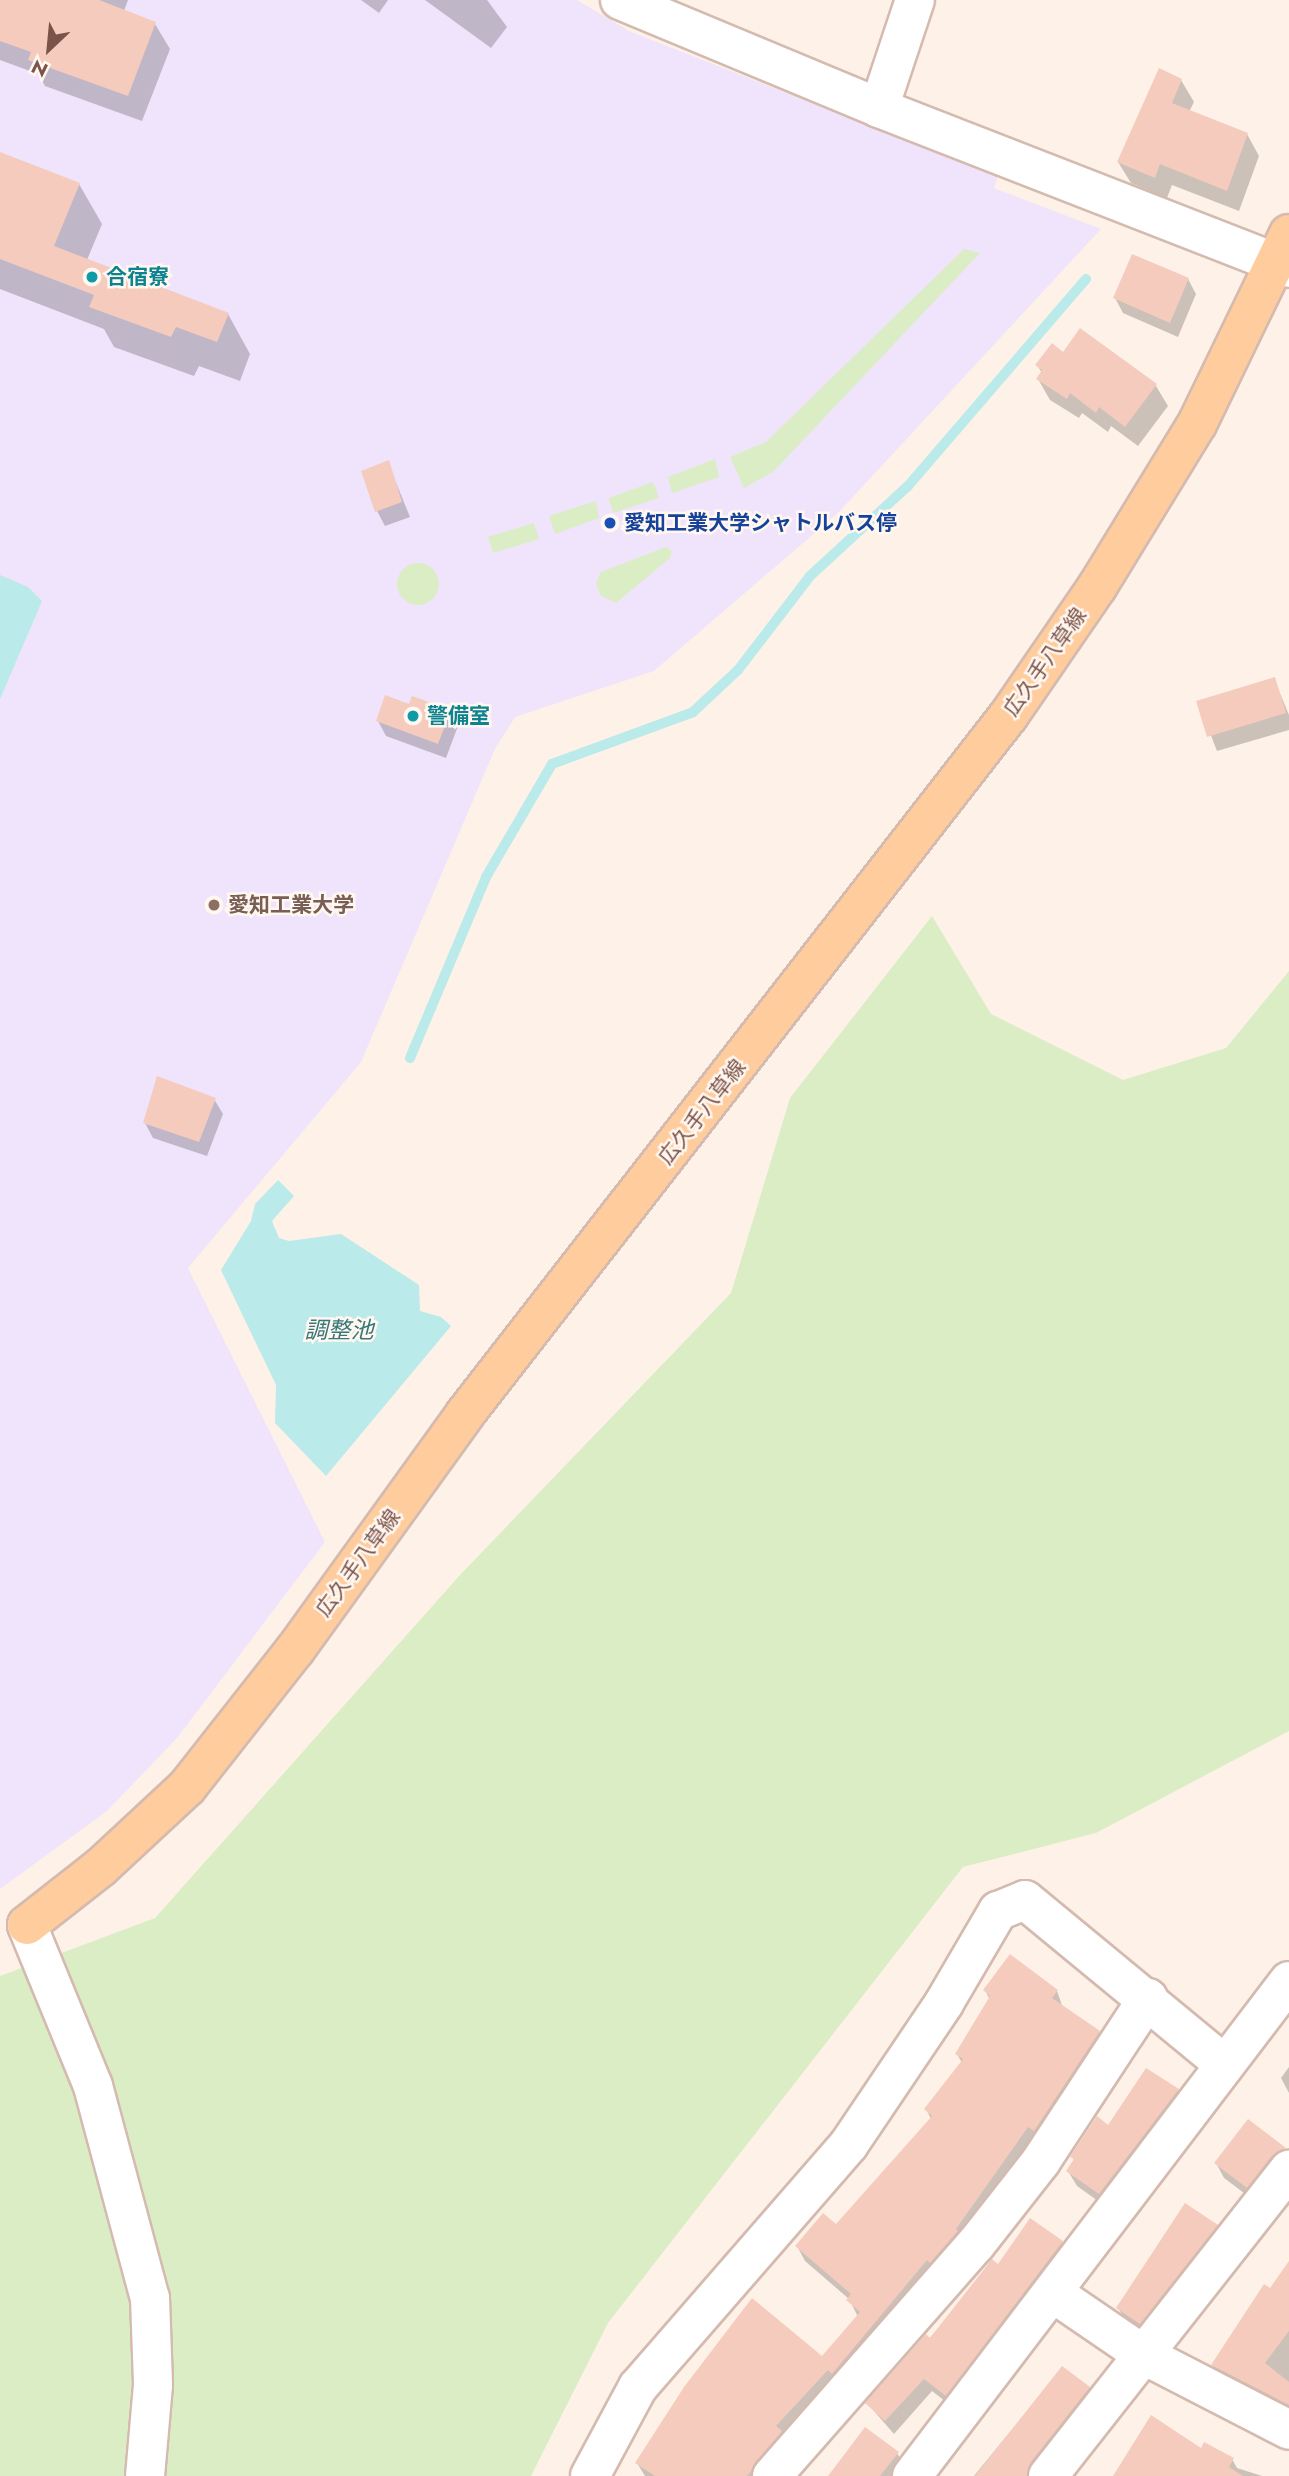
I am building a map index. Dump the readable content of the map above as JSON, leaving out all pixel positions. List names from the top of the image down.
{
  "streets": {
    "main road": ["広久手八草線"]
  },
  "water": ["調整池"],
  "places": [
    "合宿寮",
    "愛知工業大学シャトルバス停",
    "警備室",
    "愛知工業大学"
  ],
  "north": "bottom left"
}
